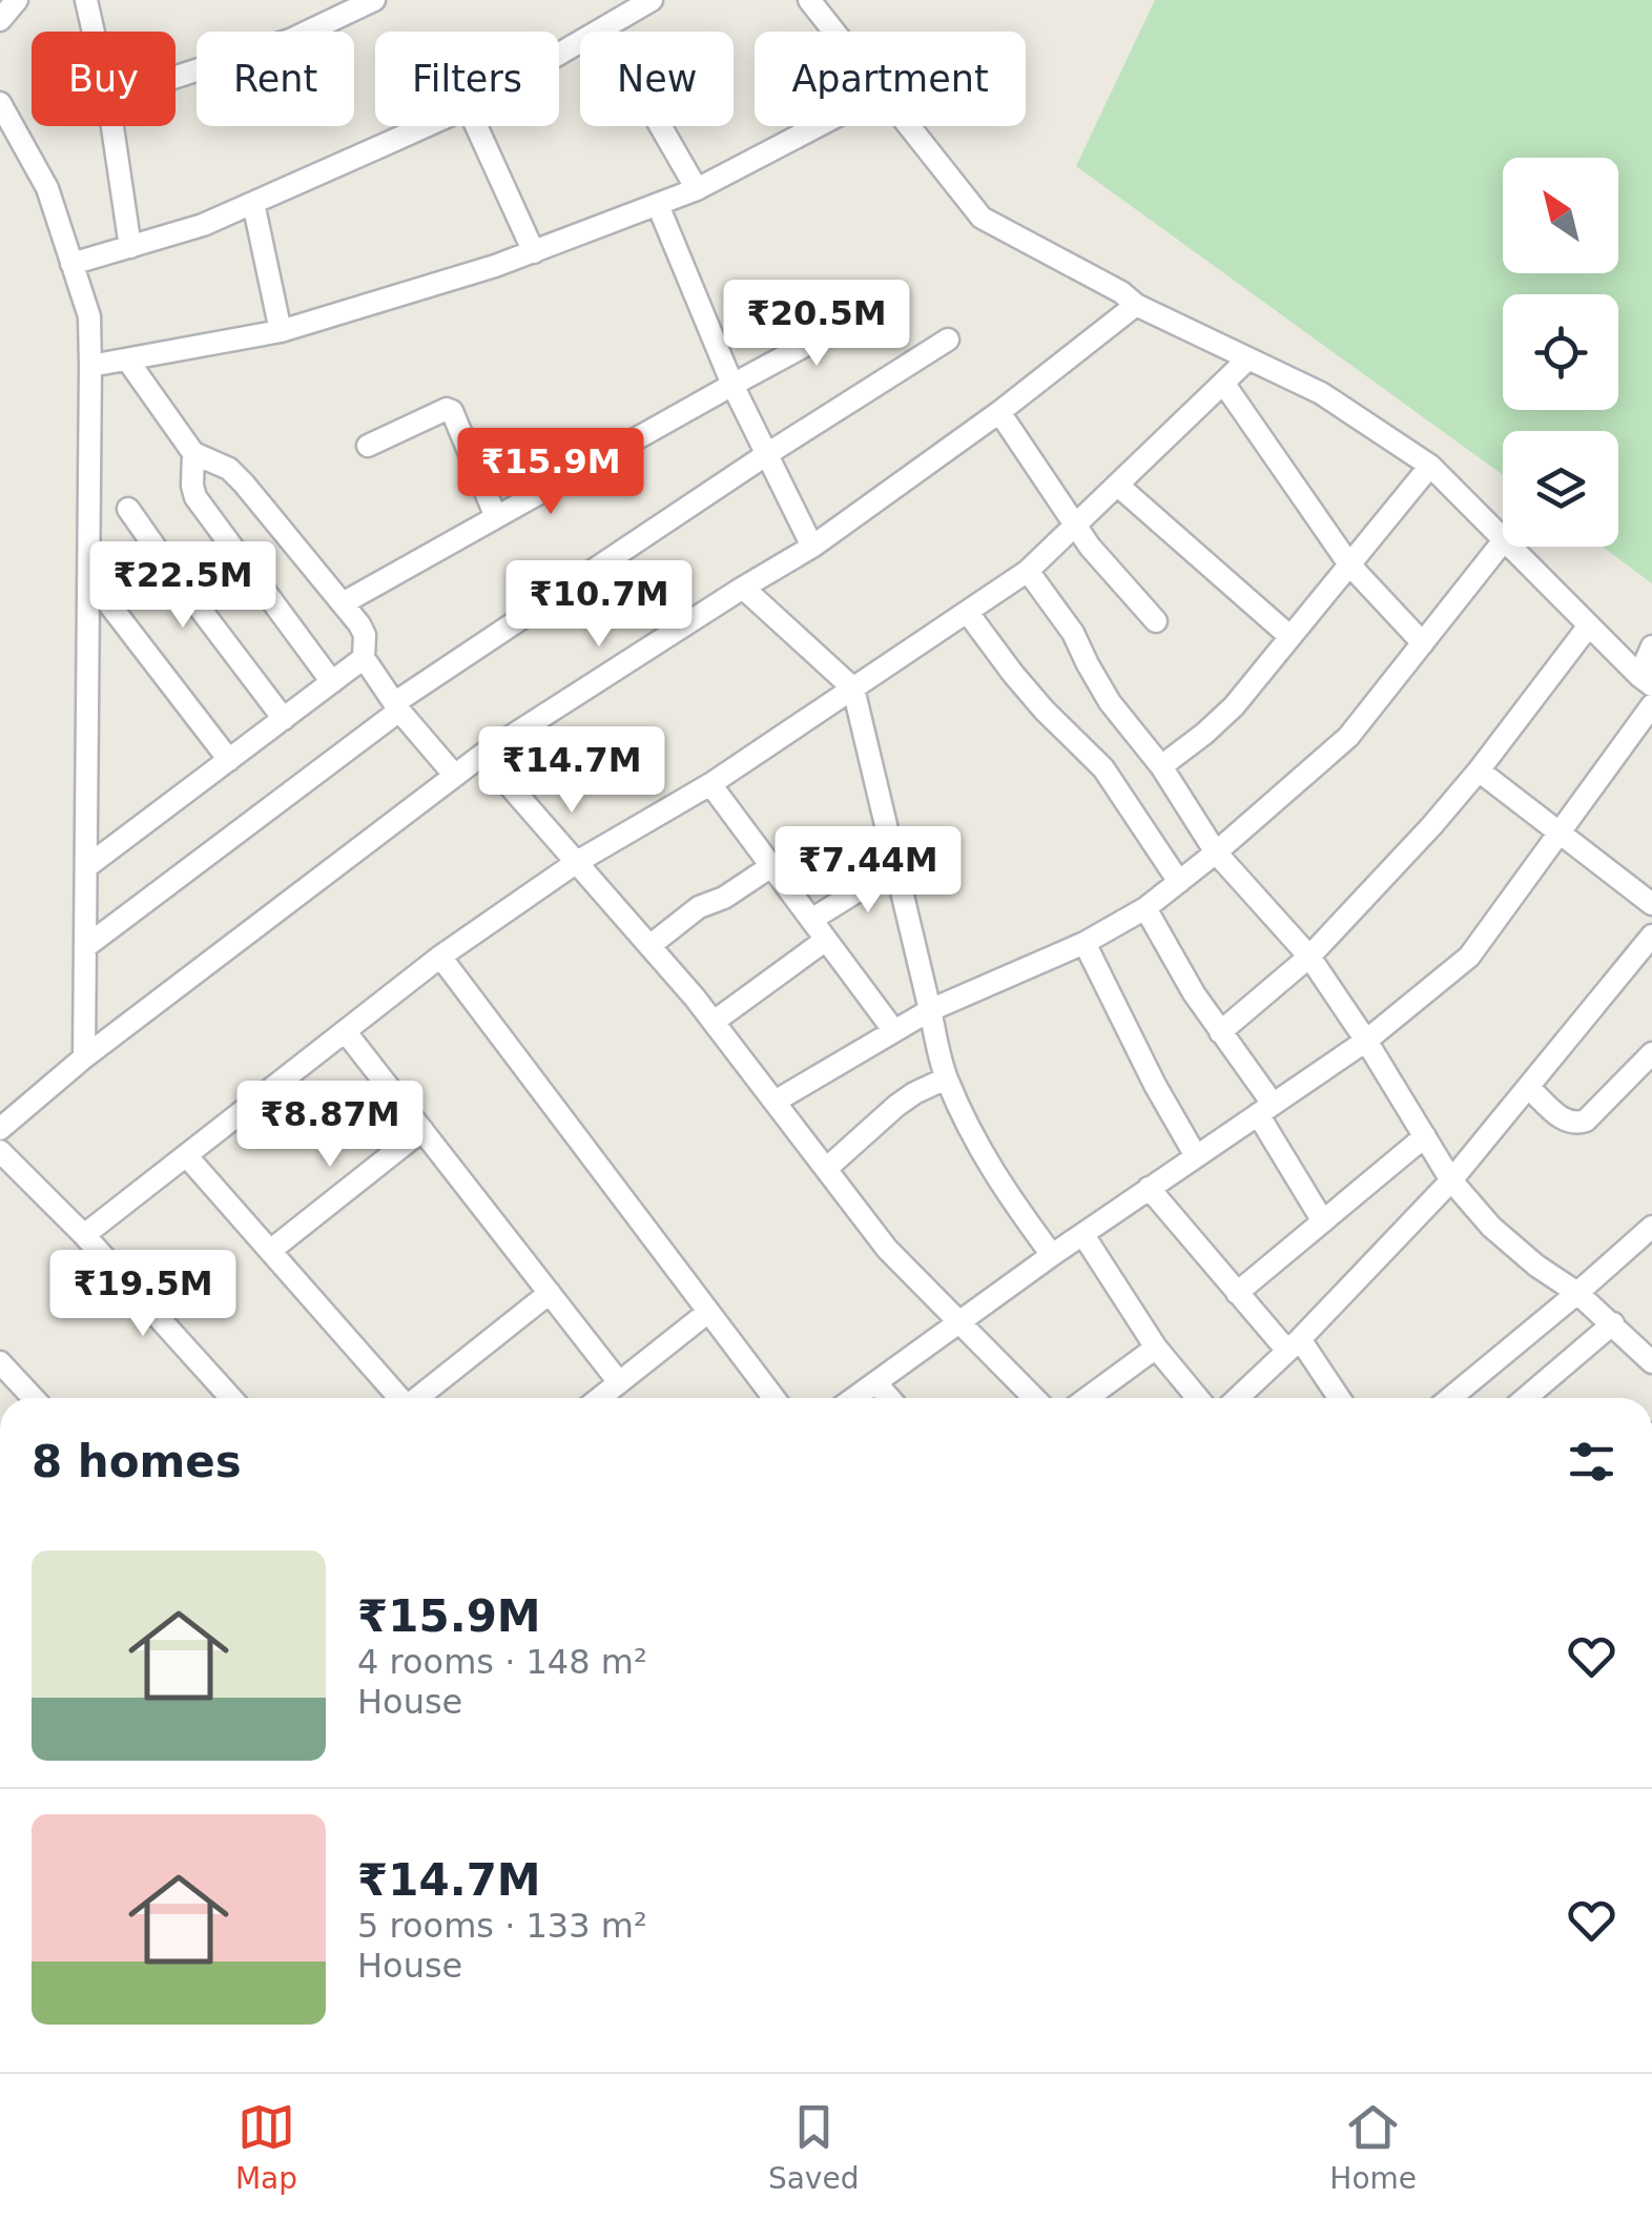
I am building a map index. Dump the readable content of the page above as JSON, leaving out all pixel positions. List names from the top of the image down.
{
  "north": "top left",
  "page": {
    "chip": [
      "Buy",
      "Rent",
      "Filters",
      "New",
      "Apartment"
    ],
    "price": [
      "₹20.5M",
      "₹15.9M",
      "₹22.5M",
      "₹10.7M",
      "₹14.7M",
      "₹7.44M",
      "₹8.87M",
      "₹19.5M"
    ],
    "heading": "8 homes",
    "list": [
      {
        "name": "₹15.9M",
        "note": "4 rooms · 148 m² · House"
      },
      {
        "name": "₹14.7M",
        "note": "5 rooms · 133 m² · House"
      }
    ],
    "tabs": ["Map", "Saved", "Home"]
  }
}
